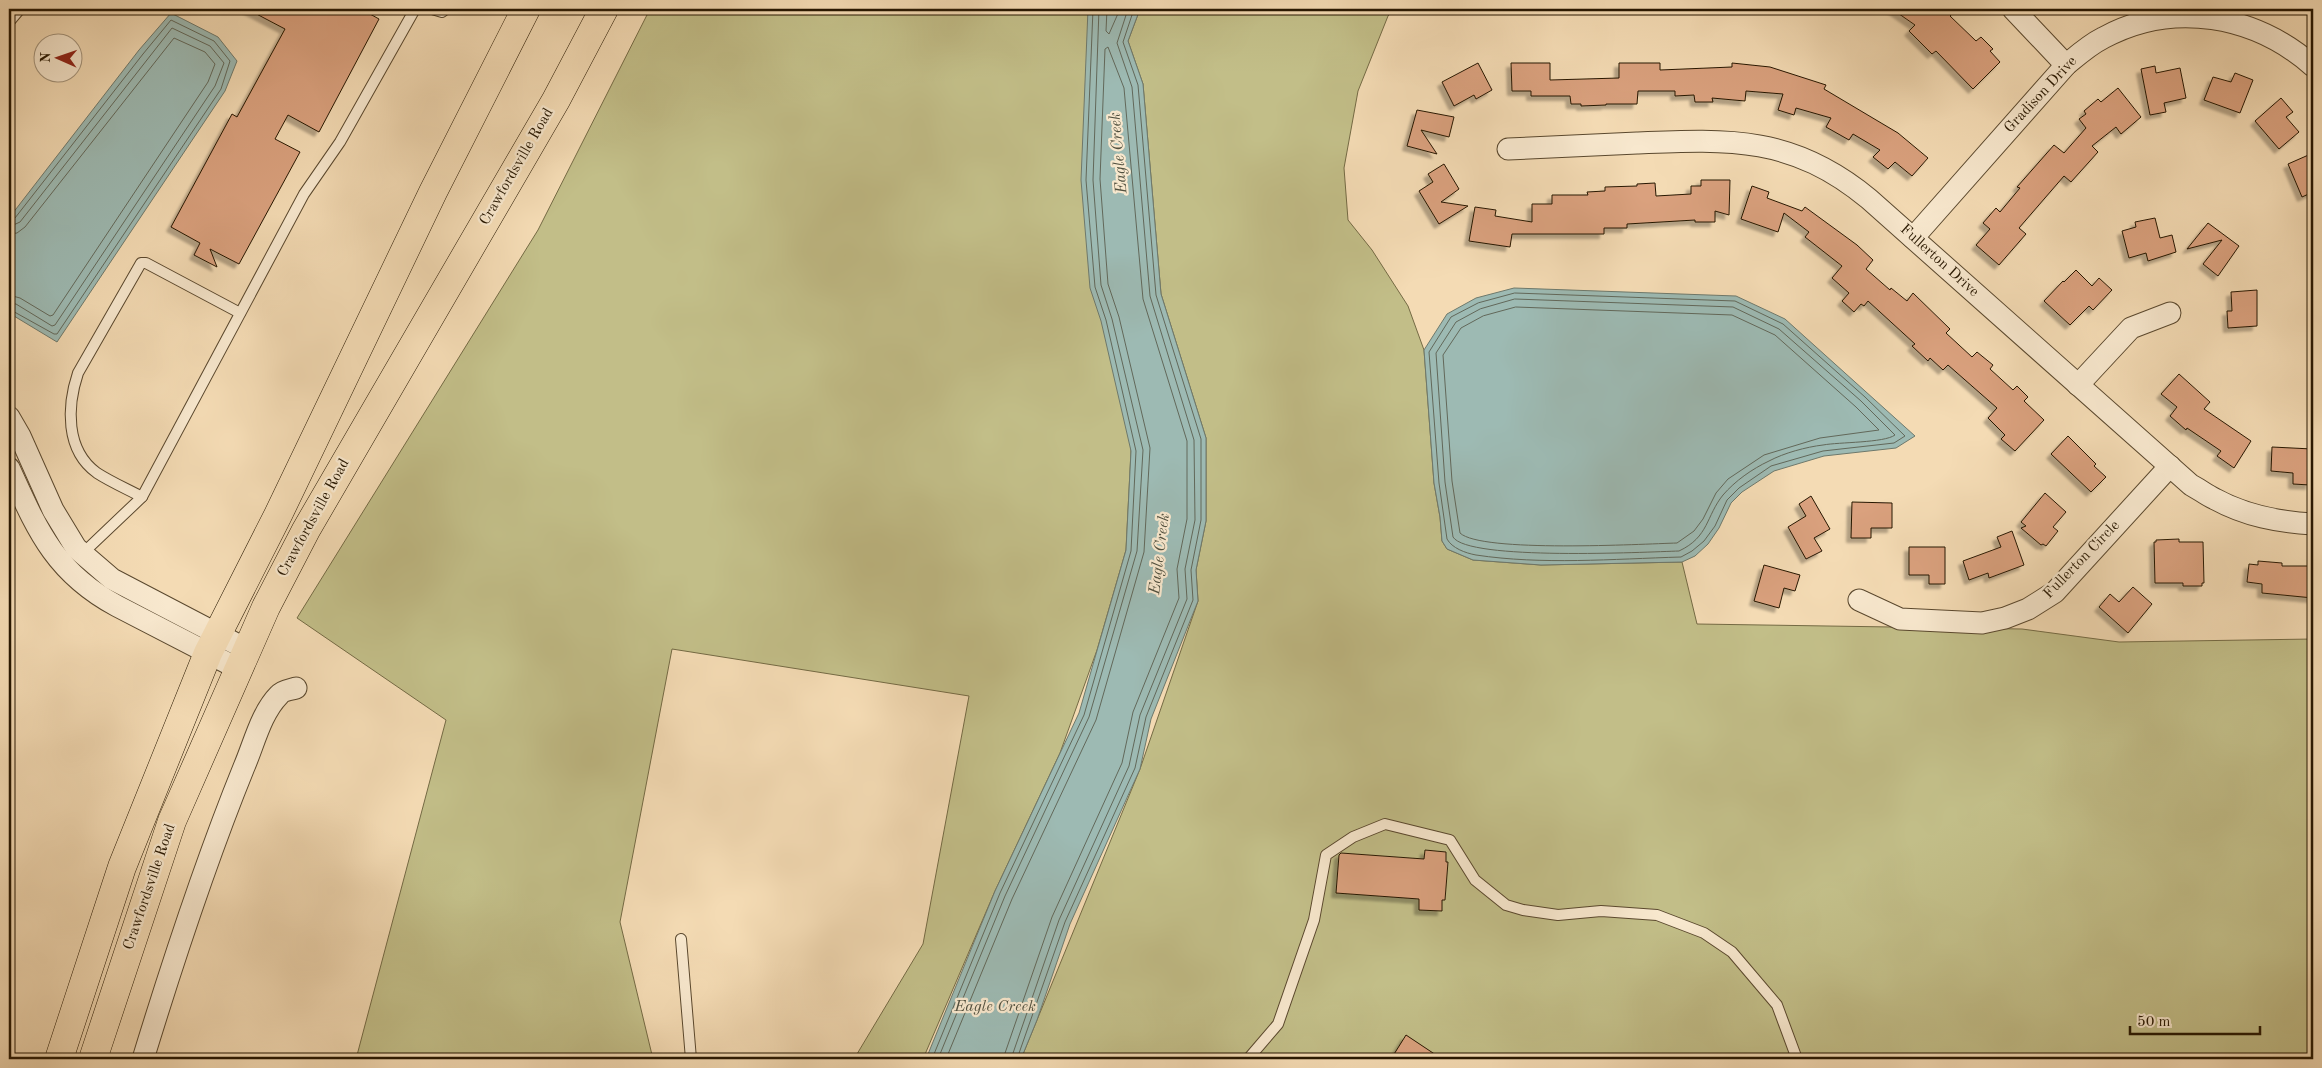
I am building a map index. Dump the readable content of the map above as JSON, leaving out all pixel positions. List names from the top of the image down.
{
  "streets": {
    "main road": ["Crawfordsville Road"],
    "street": ["Gradison Drive", "Fullerton Drive", "Fullerton Circle"]
  },
  "crossings": [
    ["Gradison Drive", "Fullerton Drive"],
    ["Fullerton Drive", "Fullerton Circle"]
  ],
  "water": ["Eagle Creek"],
  "scale_bar": "50 m",
  "north": "left"
}
